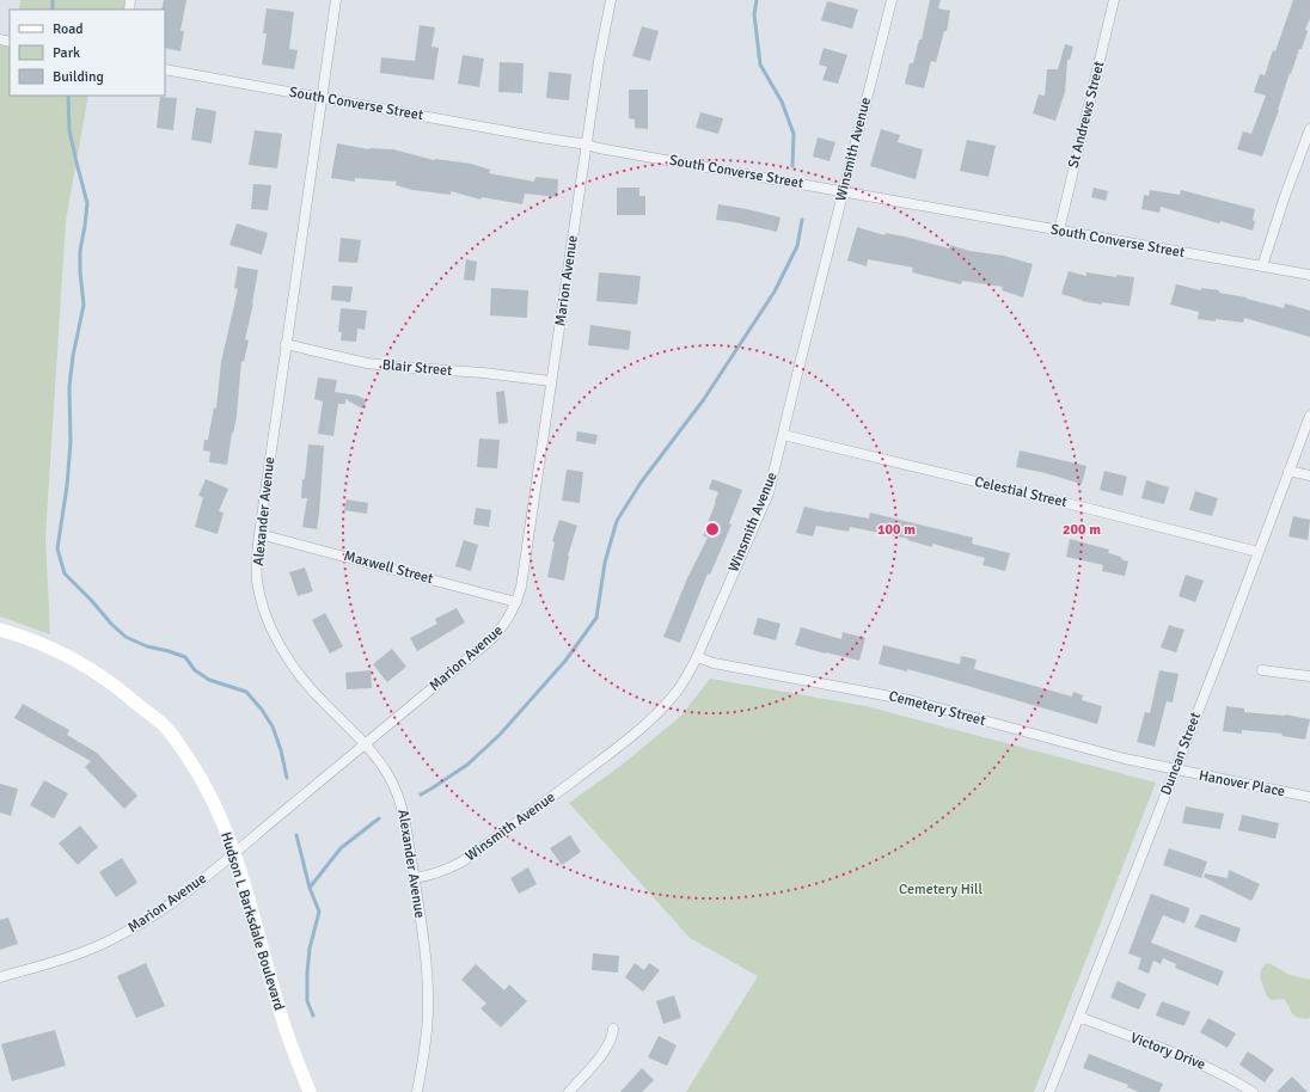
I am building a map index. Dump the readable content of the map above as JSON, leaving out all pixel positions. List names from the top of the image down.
{
  "streets": {
    "street": [
      "South Converse Street",
      "St Andrews Street",
      "Winsmith Avenue",
      "Marion Avenue",
      "Blair Street",
      "Celestial Street",
      "Alexander Avenue",
      "Maxwell Street",
      "Cemetery Street",
      "Duncan Street",
      "Hanover Place",
      "Hudson L Barksdale Boulevard",
      "Victory Drive"
    ]
  },
  "crossings": [
    ["South Converse Street", "St Andrews Street"],
    ["South Converse Street", "Winsmith Avenue"],
    ["South Converse Street", "Marion Avenue"],
    ["South Converse Street", "Alexander Avenue"],
    ["Winsmith Avenue", "Celestial Street"],
    ["Winsmith Avenue", "Alexander Avenue"],
    ["Winsmith Avenue", "Cemetery Street"],
    ["Marion Avenue", "Blair Street"],
    ["Marion Avenue", "Alexander Avenue"],
    ["Marion Avenue", "Maxwell Street"],
    ["Marion Avenue", "Hudson L Barksdale Boulevard"],
    ["Blair Street", "Alexander Avenue"],
    ["Celestial Street", "Duncan Street"],
    ["Alexander Avenue", "Maxwell Street"],
    ["Cemetery Street", "Duncan Street"],
    ["Cemetery Street", "Hanover Place"],
    ["Duncan Street", "Hanover Place"],
    ["Duncan Street", "Victory Drive"]
  ],
  "parks": ["Cemetery Hill"],
  "legend": ["Road", "Park", "Building"],
  "rings": ["100 m", "200 m"]
}
